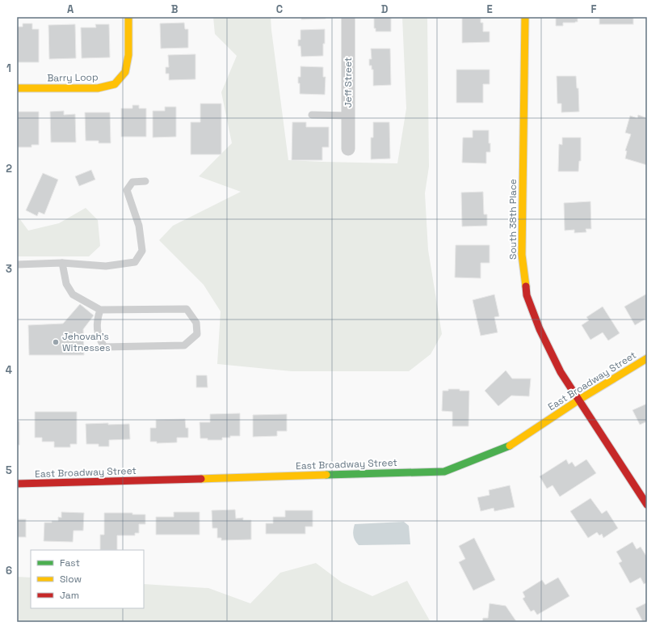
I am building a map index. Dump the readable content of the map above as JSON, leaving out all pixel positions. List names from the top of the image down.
{
  "streets": {
    "street": [
      "Barry Loop",
      "Jeff Street",
      "South 38th Place",
      "East Broadway Street"
    ]
  },
  "crossings": [
    ["South 38th Place", "East Broadway Street"]
  ],
  "places": ["Jehovah's Witnesses"],
  "legend": ["Fast", "Slow", "Jam"],
  "grid": {
    "columns": [
      "A",
      "B",
      "C",
      "D",
      "E",
      "F"
    ],
    "rows": [
      "1",
      "2",
      "3",
      "4",
      "5",
      "6"
    ]
  }
}
